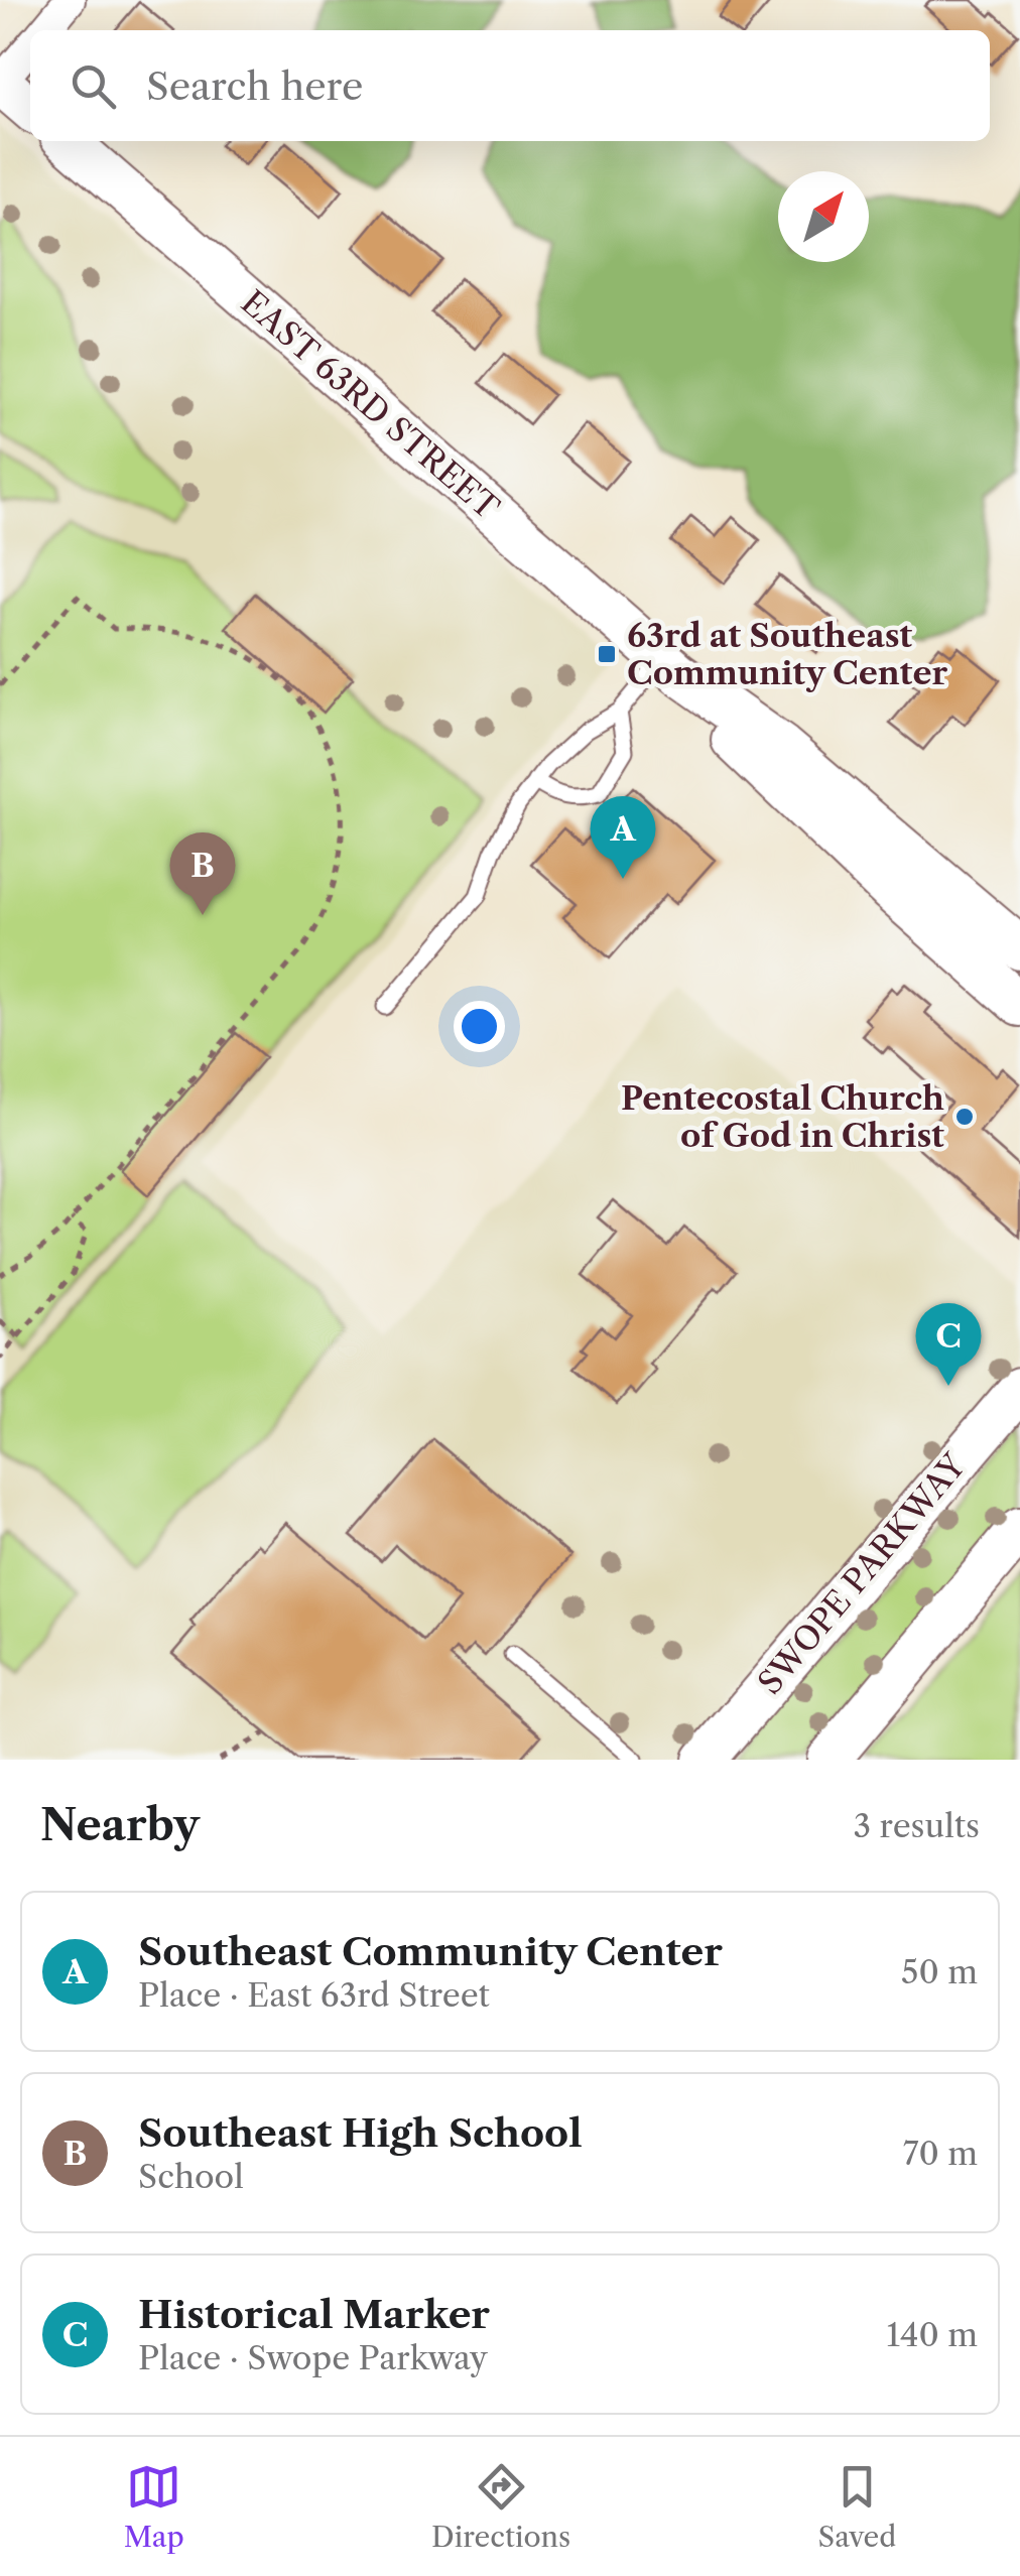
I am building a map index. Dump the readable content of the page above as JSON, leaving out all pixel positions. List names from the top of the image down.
{
  "streets": {
    "main road": ["EAST 63RD STREET", "SWOPE PARKWAY"]
  },
  "places": {
    "transit": ["63rd at Southeast Community Center"],
    "other": ["Pentecostal Church of God in Christ"]
  },
  "north": "top right",
  "page": {
    "search": "Search here",
    "pins": ["A", "B", "C"],
    "heading": ["Nearby", "3 results"],
    "list": [
      {
        "mark": "A",
        "name": "Southeast Community Center",
        "note": "Place · East 63rd Street",
        "value": "50 m"
      },
      {
        "mark": "B",
        "name": "Southeast High School",
        "note": "School",
        "value": "70 m"
      },
      {
        "mark": "C",
        "name": "Historical Marker",
        "note": "Place · Swope Parkway",
        "value": "140 m"
      }
    ],
    "nav": ["Map", "Directions", "Saved"]
  }
}
